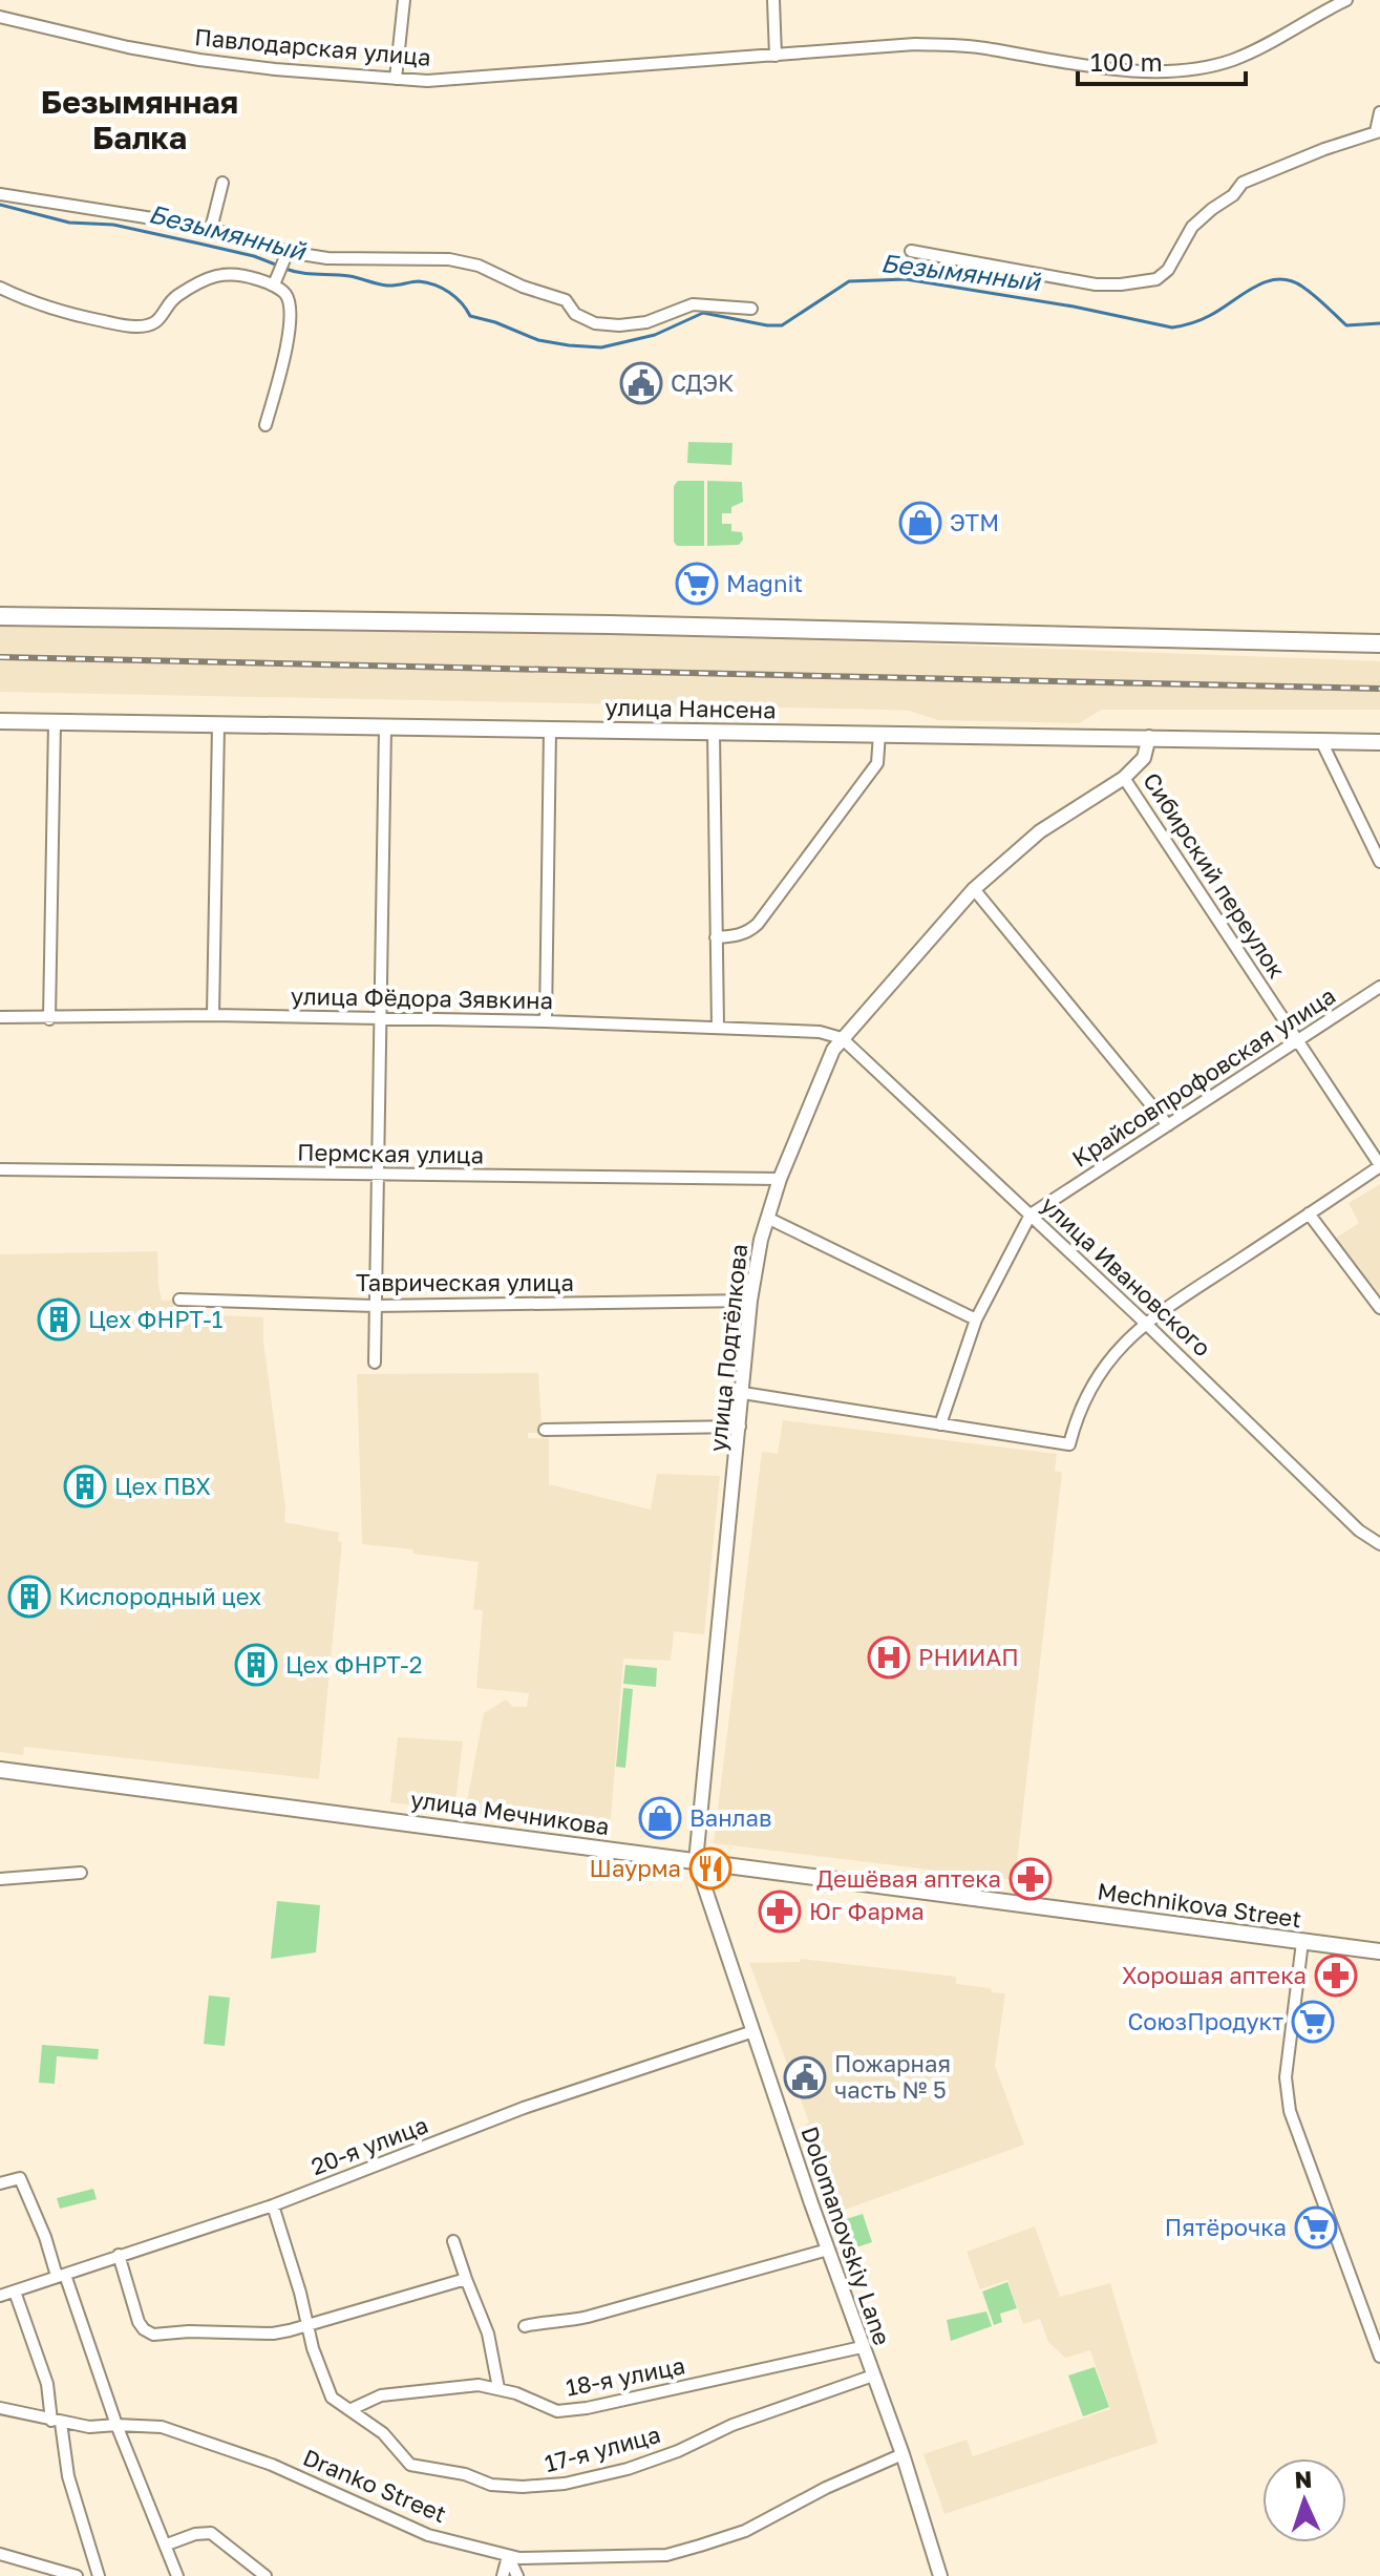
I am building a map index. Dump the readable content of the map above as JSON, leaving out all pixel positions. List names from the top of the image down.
{
  "streets": {
    "main road": ["улица Нансена", "улица Мечникова", "Mechnikova Street"],
    "street": [
      "Павлодарская улица",
      "Сибирский переулок",
      "улица Фёдора Зявкина",
      "Крайсовпрофовская улица",
      "Пермская улица",
      "улица Ивановского",
      "Таврическая улица",
      "улица Подтёлкова",
      "20-я улица",
      "Dolomanovskiy Lane",
      "18-я улица",
      "17-я улица",
      "Dranko Street"
    ]
  },
  "crossings": [
    ["улица Нансена", "улица Подтёлкова"],
    ["Сибирский переулок", "Крайсовпрофовская улица"],
    ["Сибирский переулок", "улица Подтёлкова"],
    ["улица Фёдора Зявкина", "улица Ивановского"],
    ["улица Фёдора Зявкина", "улица Подтёлкова"],
    ["Крайсовпрофовская улица", "улица Ивановского"],
    ["Пермская улица", "улица Подтёлкова"],
    ["улица Ивановского", "улица Подтёлкова"],
    ["Таврическая улица", "улица Подтёлкова"],
    ["улица Подтёлкова", "улица Мечникова"],
    ["улица Подтёлкова", "Dolomanovskiy Lane"],
    ["улица Мечникова", "Mechnikova Street"],
    ["улица Мечникова", "Dolomanovskiy Lane"],
    ["20-я улица", "Dolomanovskiy Lane"],
    ["20-я улица", "17-я улица"],
    ["Dolomanovskiy Lane", "18-я улица"],
    ["Dolomanovskiy Lane", "17-я улица"],
    ["Dolomanovskiy Lane", "Dranko Street"],
    ["18-я улица", "17-я улица"]
  ],
  "districts": ["Безымянная Балка"],
  "water": ["Безымянный"],
  "places": {
    "public building": ["СДЭК", "Пожарная часть № 5"],
    "shop": ["ЭТМ", "Ванлав"],
    "supermarket": ["Magnit", "СоюзПродукт", "Пятёрочка"],
    "building": [
      "Цех ФНРТ-1",
      "Цех ПВХ",
      "Кислородный цех",
      "Цех ФНРТ-2"
    ],
    "hospital": ["РНИИАП"],
    "restaurant": ["Шаурма"],
    "pharmacy": ["Дешёвая аптека", "Юг Фарма", "Хорошая аптека"]
  },
  "scale_bar": "100 m",
  "north": "top"
}
